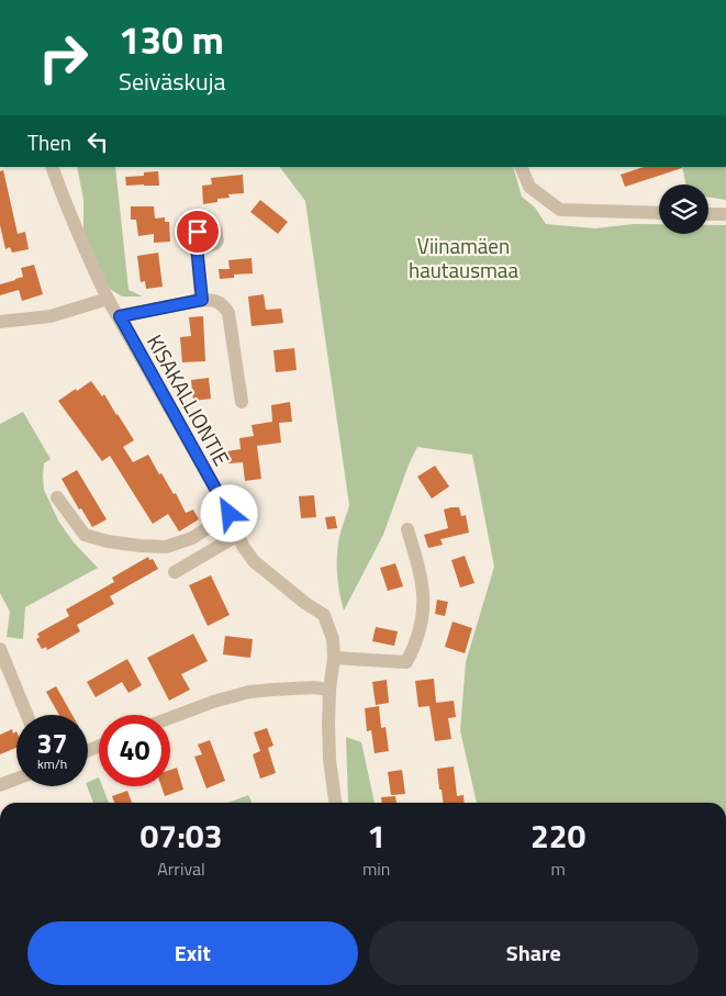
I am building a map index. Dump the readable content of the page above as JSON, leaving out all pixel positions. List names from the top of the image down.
{
  "streets": {
    "street": ["KISAKALLIONTIE"]
  },
  "parks": ["Viinamäen hautausmaa"],
  "page": {
    "turn": ["130 m", "Seiväskuja"],
    "then": "Then",
    "speed": "37 km/h",
    "limit": "40",
    "eta": [
      "07:03",
      "Arrival",
      "1",
      "min",
      "220",
      "m"
    ],
    "buttons": ["Exit", "Share"]
  }
}
